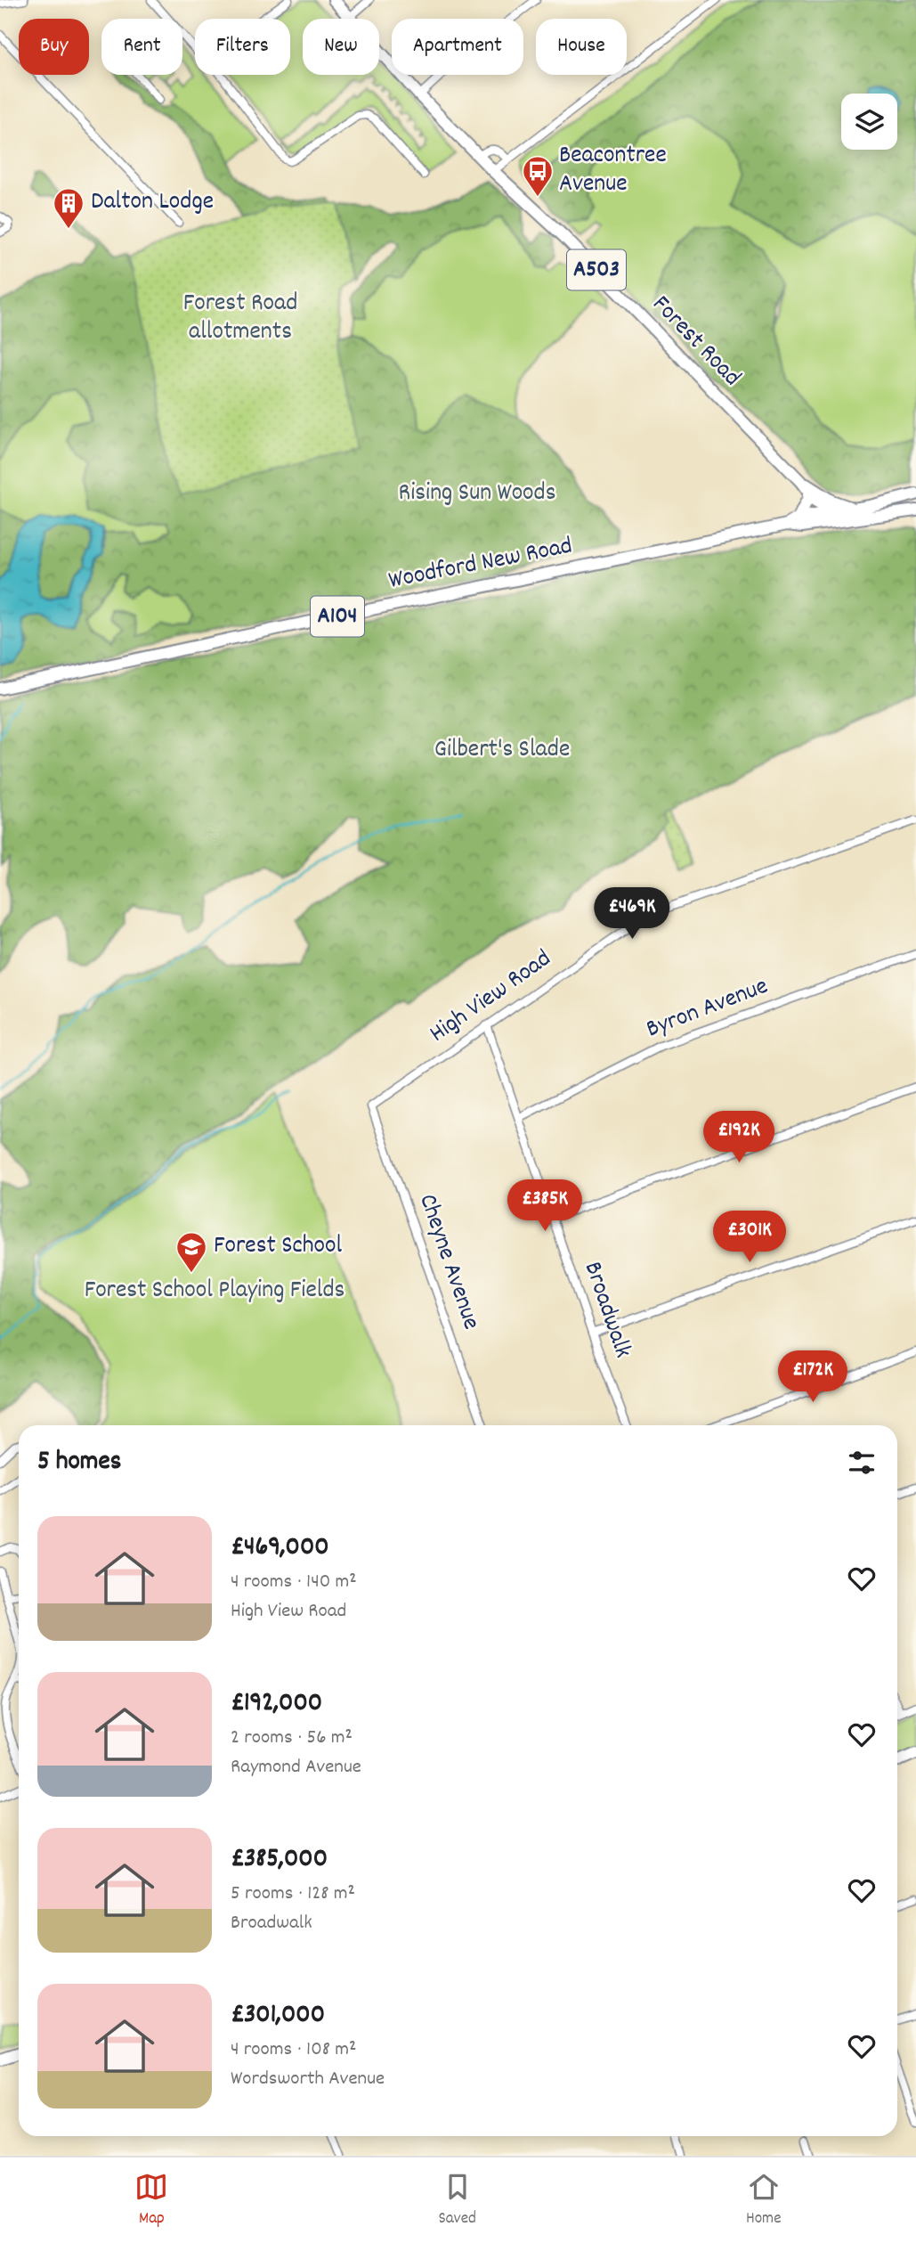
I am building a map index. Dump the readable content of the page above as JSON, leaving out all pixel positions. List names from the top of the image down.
{
  "streets": {
    "main road": [
      "A503",
      "Forest Road",
      "Woodford New Road",
      "A104"
    ],
    "street": [
      "High View Road",
      "Byron Avenue",
      "Cheyne Avenue",
      "Broadwalk"
    ]
  },
  "crossings": [
    ["A503", "Forest Road"],
    ["A503", "Woodford New Road"],
    ["Forest Road", "Woodford New Road"],
    ["High View Road", "Cheyne Avenue"],
    ["High View Road", "Broadwalk"],
    ["Byron Avenue", "Broadwalk"]
  ],
  "parks": [
    "Forest Road allotments",
    "Rising Sun Woods",
    "Gilbert's Slade",
    "Forest School Playing Fields"
  ],
  "places": {
    "bus stop": ["Beacontree Avenue"],
    "building": ["Dalton Lodge"],
    "school or university": ["Forest School"]
  },
  "page": {
    "chip": [
      "Buy",
      "Rent",
      "Filters",
      "New",
      "Apartment",
      "House"
    ],
    "price": [
      "£469K",
      "£192K",
      "£385K",
      "£301K",
      "£172K"
    ],
    "heading": "5 homes",
    "list": [
      {
        "name": "£469,000",
        "note": "4 rooms · 140 m² · High View Road"
      },
      {
        "name": "£192,000",
        "note": "2 rooms · 56 m² · Raymond Avenue"
      },
      {
        "name": "£385,000",
        "note": "5 rooms · 128 m² · Broadwalk"
      },
      {
        "name": "£301,000",
        "note": "4 rooms · 108 m² · Wordsworth Avenue"
      }
    ],
    "tabs": ["Map", "Saved", "Home"]
  }
}
